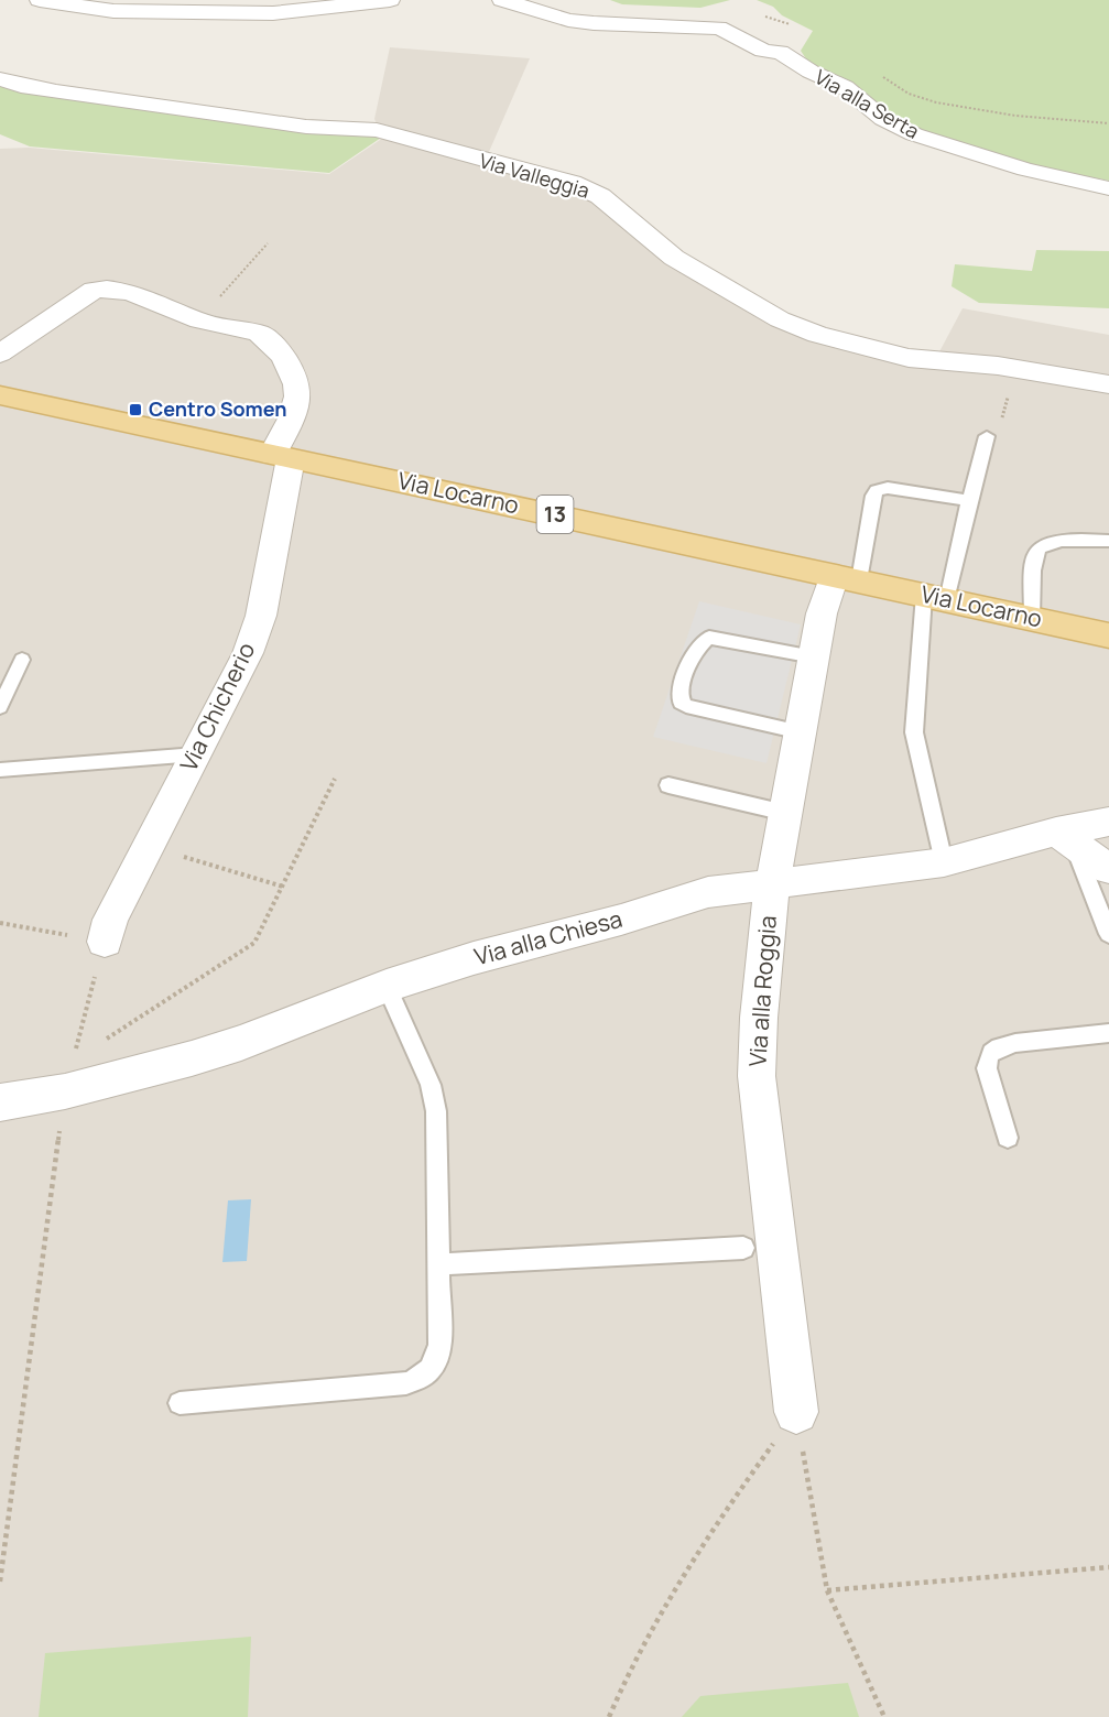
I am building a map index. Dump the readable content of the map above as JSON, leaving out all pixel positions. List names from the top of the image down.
{
  "streets": {
    "main road": ["Via Locarno", "13"],
    "street": [
      "Via alla Serta",
      "Via Valleggia",
      "Via Chicherio",
      "Via alla Chiesa",
      "Via alla Roggia"
    ]
  },
  "crossings": [
    ["Via Locarno", "Via Chicherio"],
    ["Via Locarno", "Via alla Roggia"],
    ["Via alla Chiesa", "Via alla Roggia"]
  ],
  "places": {
    "transit": ["Centro Somen"]
  }
}
